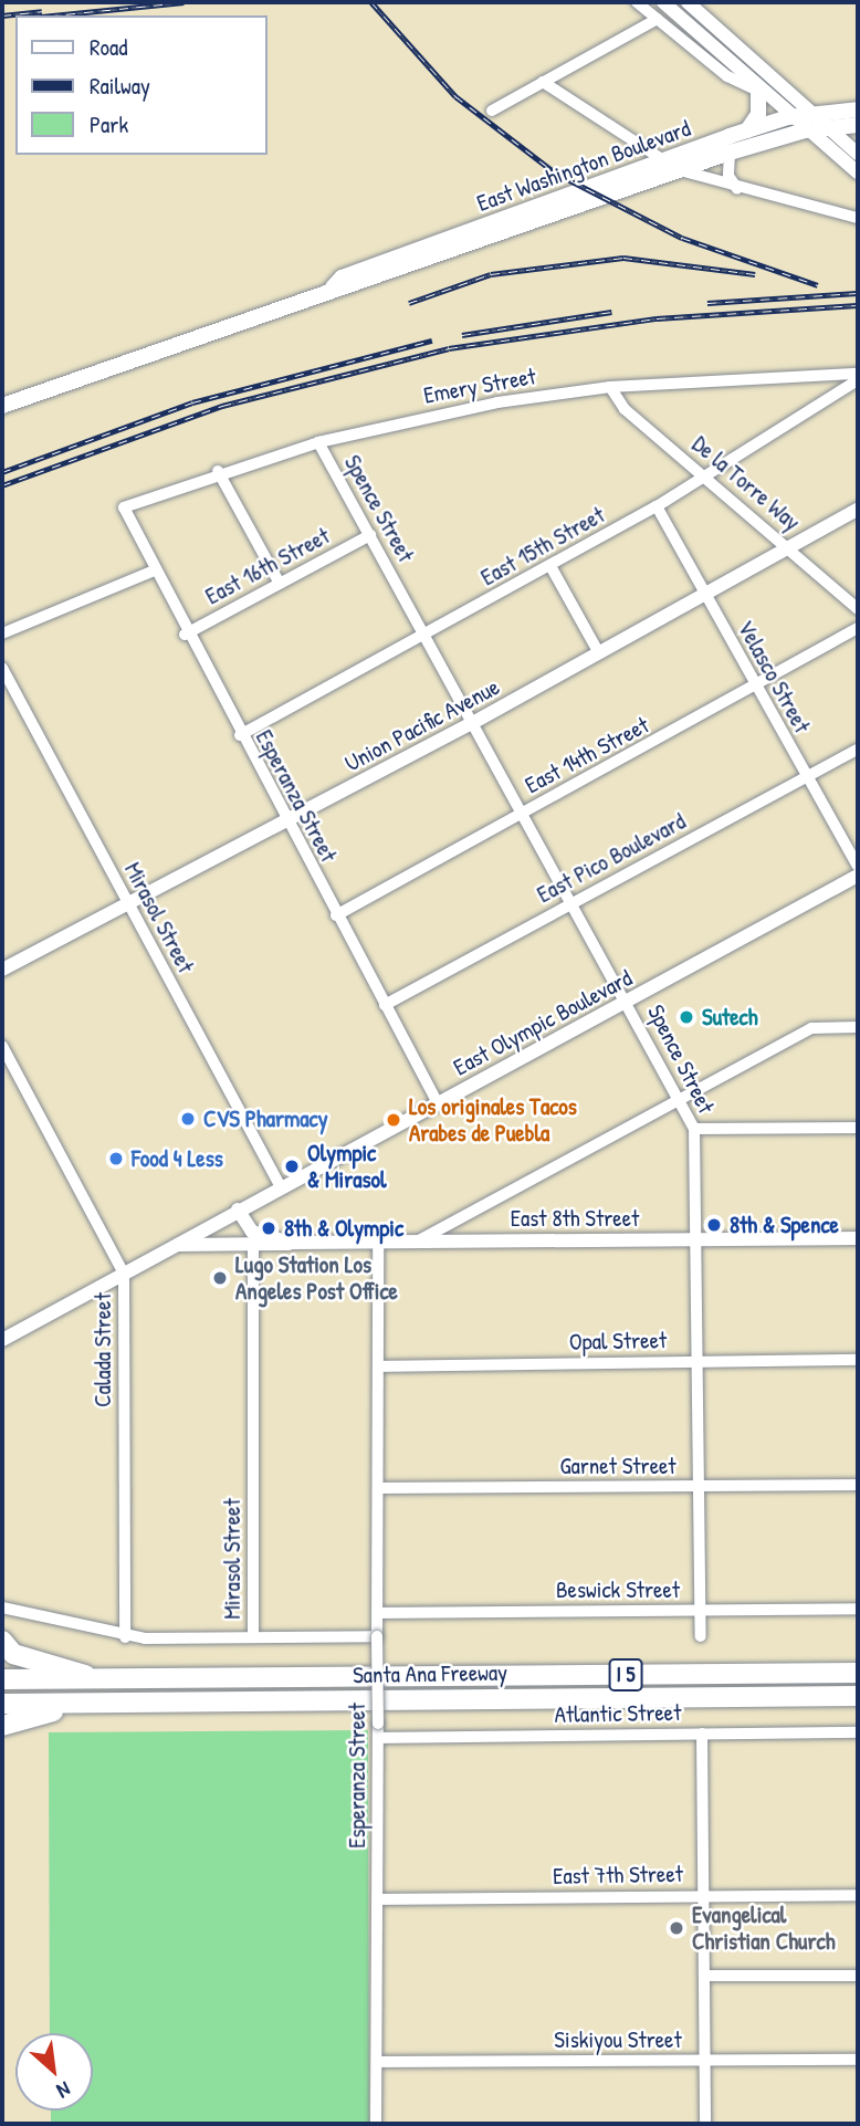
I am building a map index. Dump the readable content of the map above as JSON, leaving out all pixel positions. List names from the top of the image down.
{
  "streets": {
    "highway": ["Santa Ana Freeway", "I 5"],
    "main road": [
      "East Washington Boulevard",
      "Union Pacific Avenue",
      "East Olympic Boulevard",
      "East 8th Street"
    ],
    "street": [
      "Emery Street",
      "De la Torre Way",
      "Spence Street",
      "East 15th Street",
      "East 16th Street",
      "Velasco Street",
      "East 14th Street",
      "Esperanza Street",
      "East Pico Boulevard",
      "Mirasol Street",
      "Opal Street",
      "Calada Street",
      "Garnet Street",
      "Beswick Street",
      "Atlantic Street",
      "East 7th Street",
      "Siskiyou Street"
    ]
  },
  "crossings": [
    ["Emery Street", "De la Torre Way"],
    ["Emery Street", "Spence Street"],
    ["Emery Street", "Esperanza Street"],
    ["De la Torre Way", "East 15th Street"],
    ["De la Torre Way", "Union Pacific Avenue"],
    ["Spence Street", "East 15th Street"],
    ["Spence Street", "East 16th Street"],
    ["Spence Street", "Union Pacific Avenue"],
    ["Spence Street", "East 14th Street"],
    ["Spence Street", "East Pico Boulevard"],
    ["Spence Street", "East Olympic Boulevard"],
    ["Spence Street", "East 8th Street"],
    ["Spence Street", "Opal Street"],
    ["Spence Street", "Garnet Street"],
    ["Spence Street", "Beswick Street"],
    ["East 15th Street", "Velasco Street"],
    ["East 15th Street", "Esperanza Street"],
    ["East 16th Street", "Esperanza Street"],
    ["Velasco Street", "Union Pacific Avenue"],
    ["Velasco Street", "East 14th Street"],
    ["Velasco Street", "East Pico Boulevard"],
    ["Union Pacific Avenue", "Esperanza Street"],
    ["Union Pacific Avenue", "Mirasol Street"],
    ["East 14th Street", "Esperanza Street"],
    ["Esperanza Street", "East Pico Boulevard"],
    ["Esperanza Street", "East Olympic Boulevard"],
    ["Esperanza Street", "East 8th Street"],
    ["Esperanza Street", "Opal Street"],
    ["Esperanza Street", "Garnet Street"],
    ["Esperanza Street", "Beswick Street"],
    ["Esperanza Street", "Atlantic Street"],
    ["Esperanza Street", "East 7th Street"],
    ["Esperanza Street", "Siskiyou Street"],
    ["Mirasol Street", "East Olympic Boulevard"],
    ["Mirasol Street", "East 8th Street"],
    ["East Olympic Boulevard", "East 8th Street"],
    ["East Olympic Boulevard", "Calada Street"]
  ],
  "places": [
    "Sutech",
    "CVS Pharmacy",
    "Los originales Tacos Arabes de Puebla",
    "Food 4 Less",
    "Olympic & Mirasol",
    "8th & Spence",
    "8th & Olympic",
    "Lugo Station Los Angeles Post Office",
    "Evangelical Christian Church"
  ],
  "legend": ["Road", "Railway", "Park"],
  "north": "bottom right"
}
